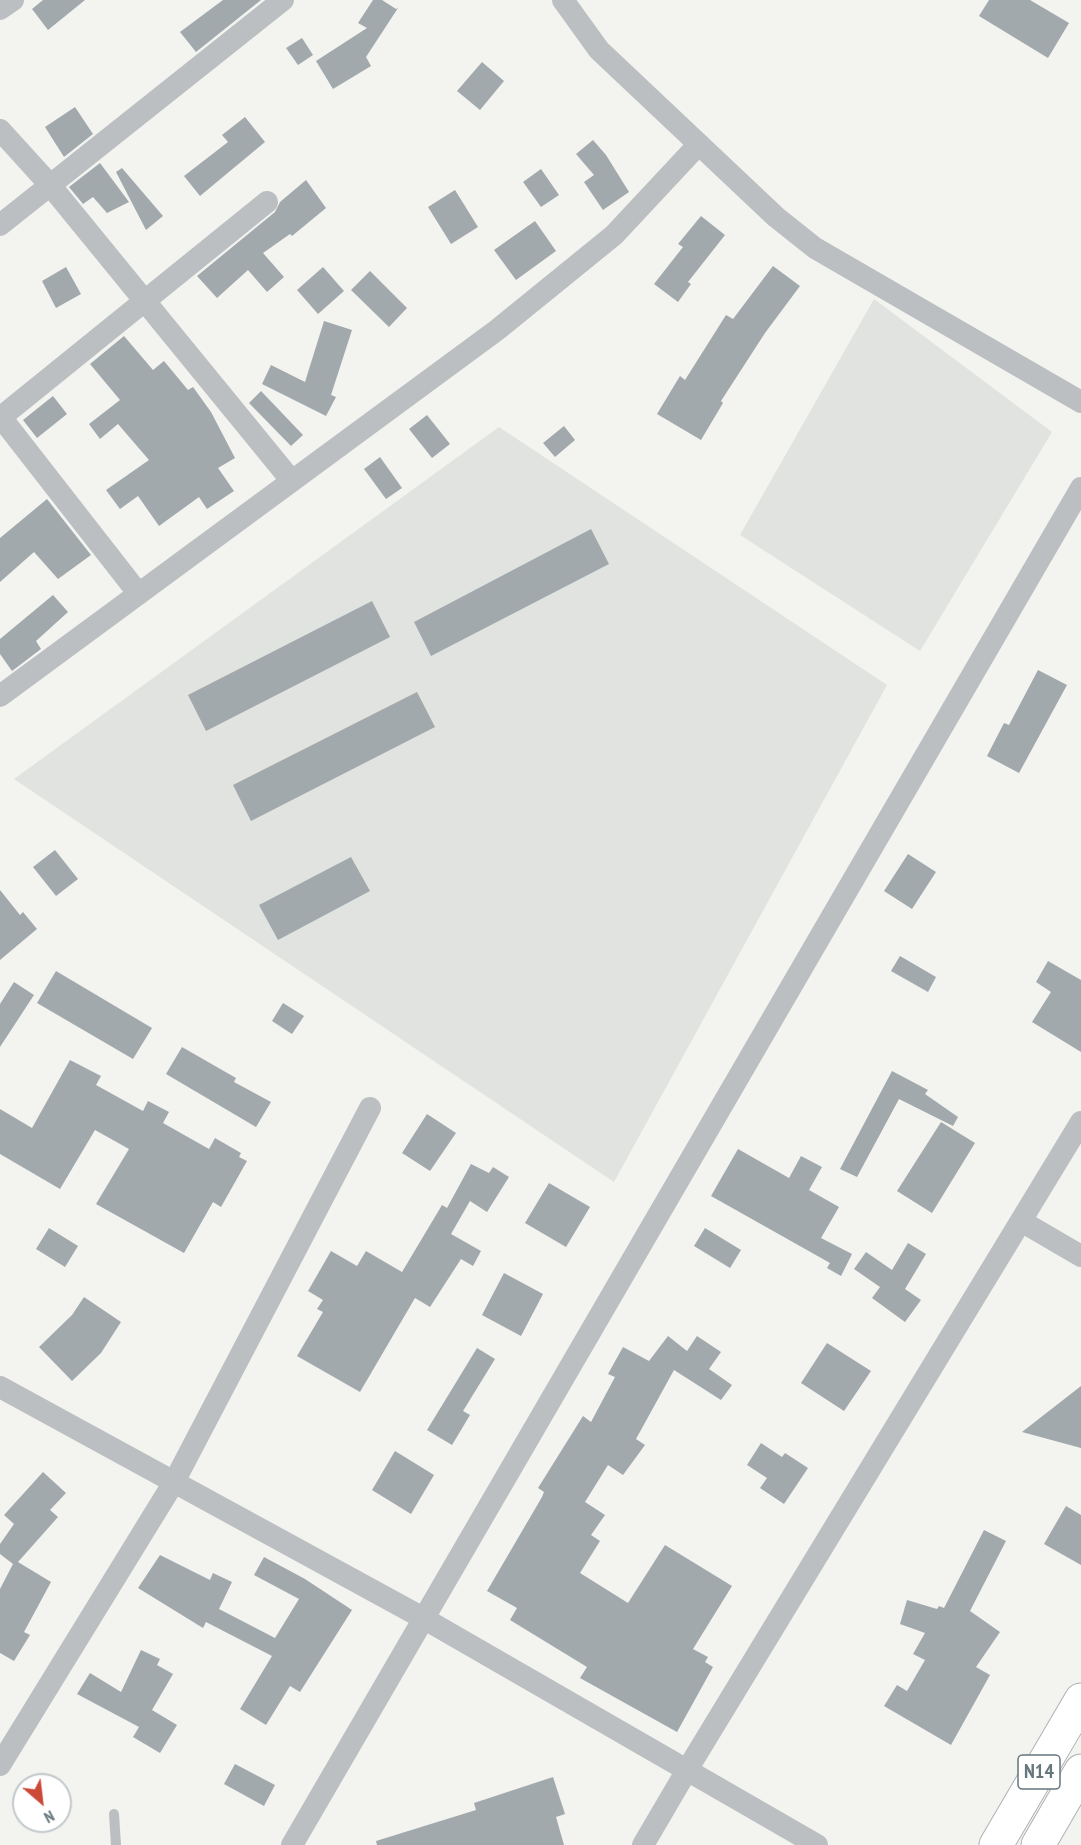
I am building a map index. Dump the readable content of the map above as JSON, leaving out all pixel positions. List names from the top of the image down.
{
  "streets": {
    "main road": ["N14"]
  },
  "north": "bottom right"
}
